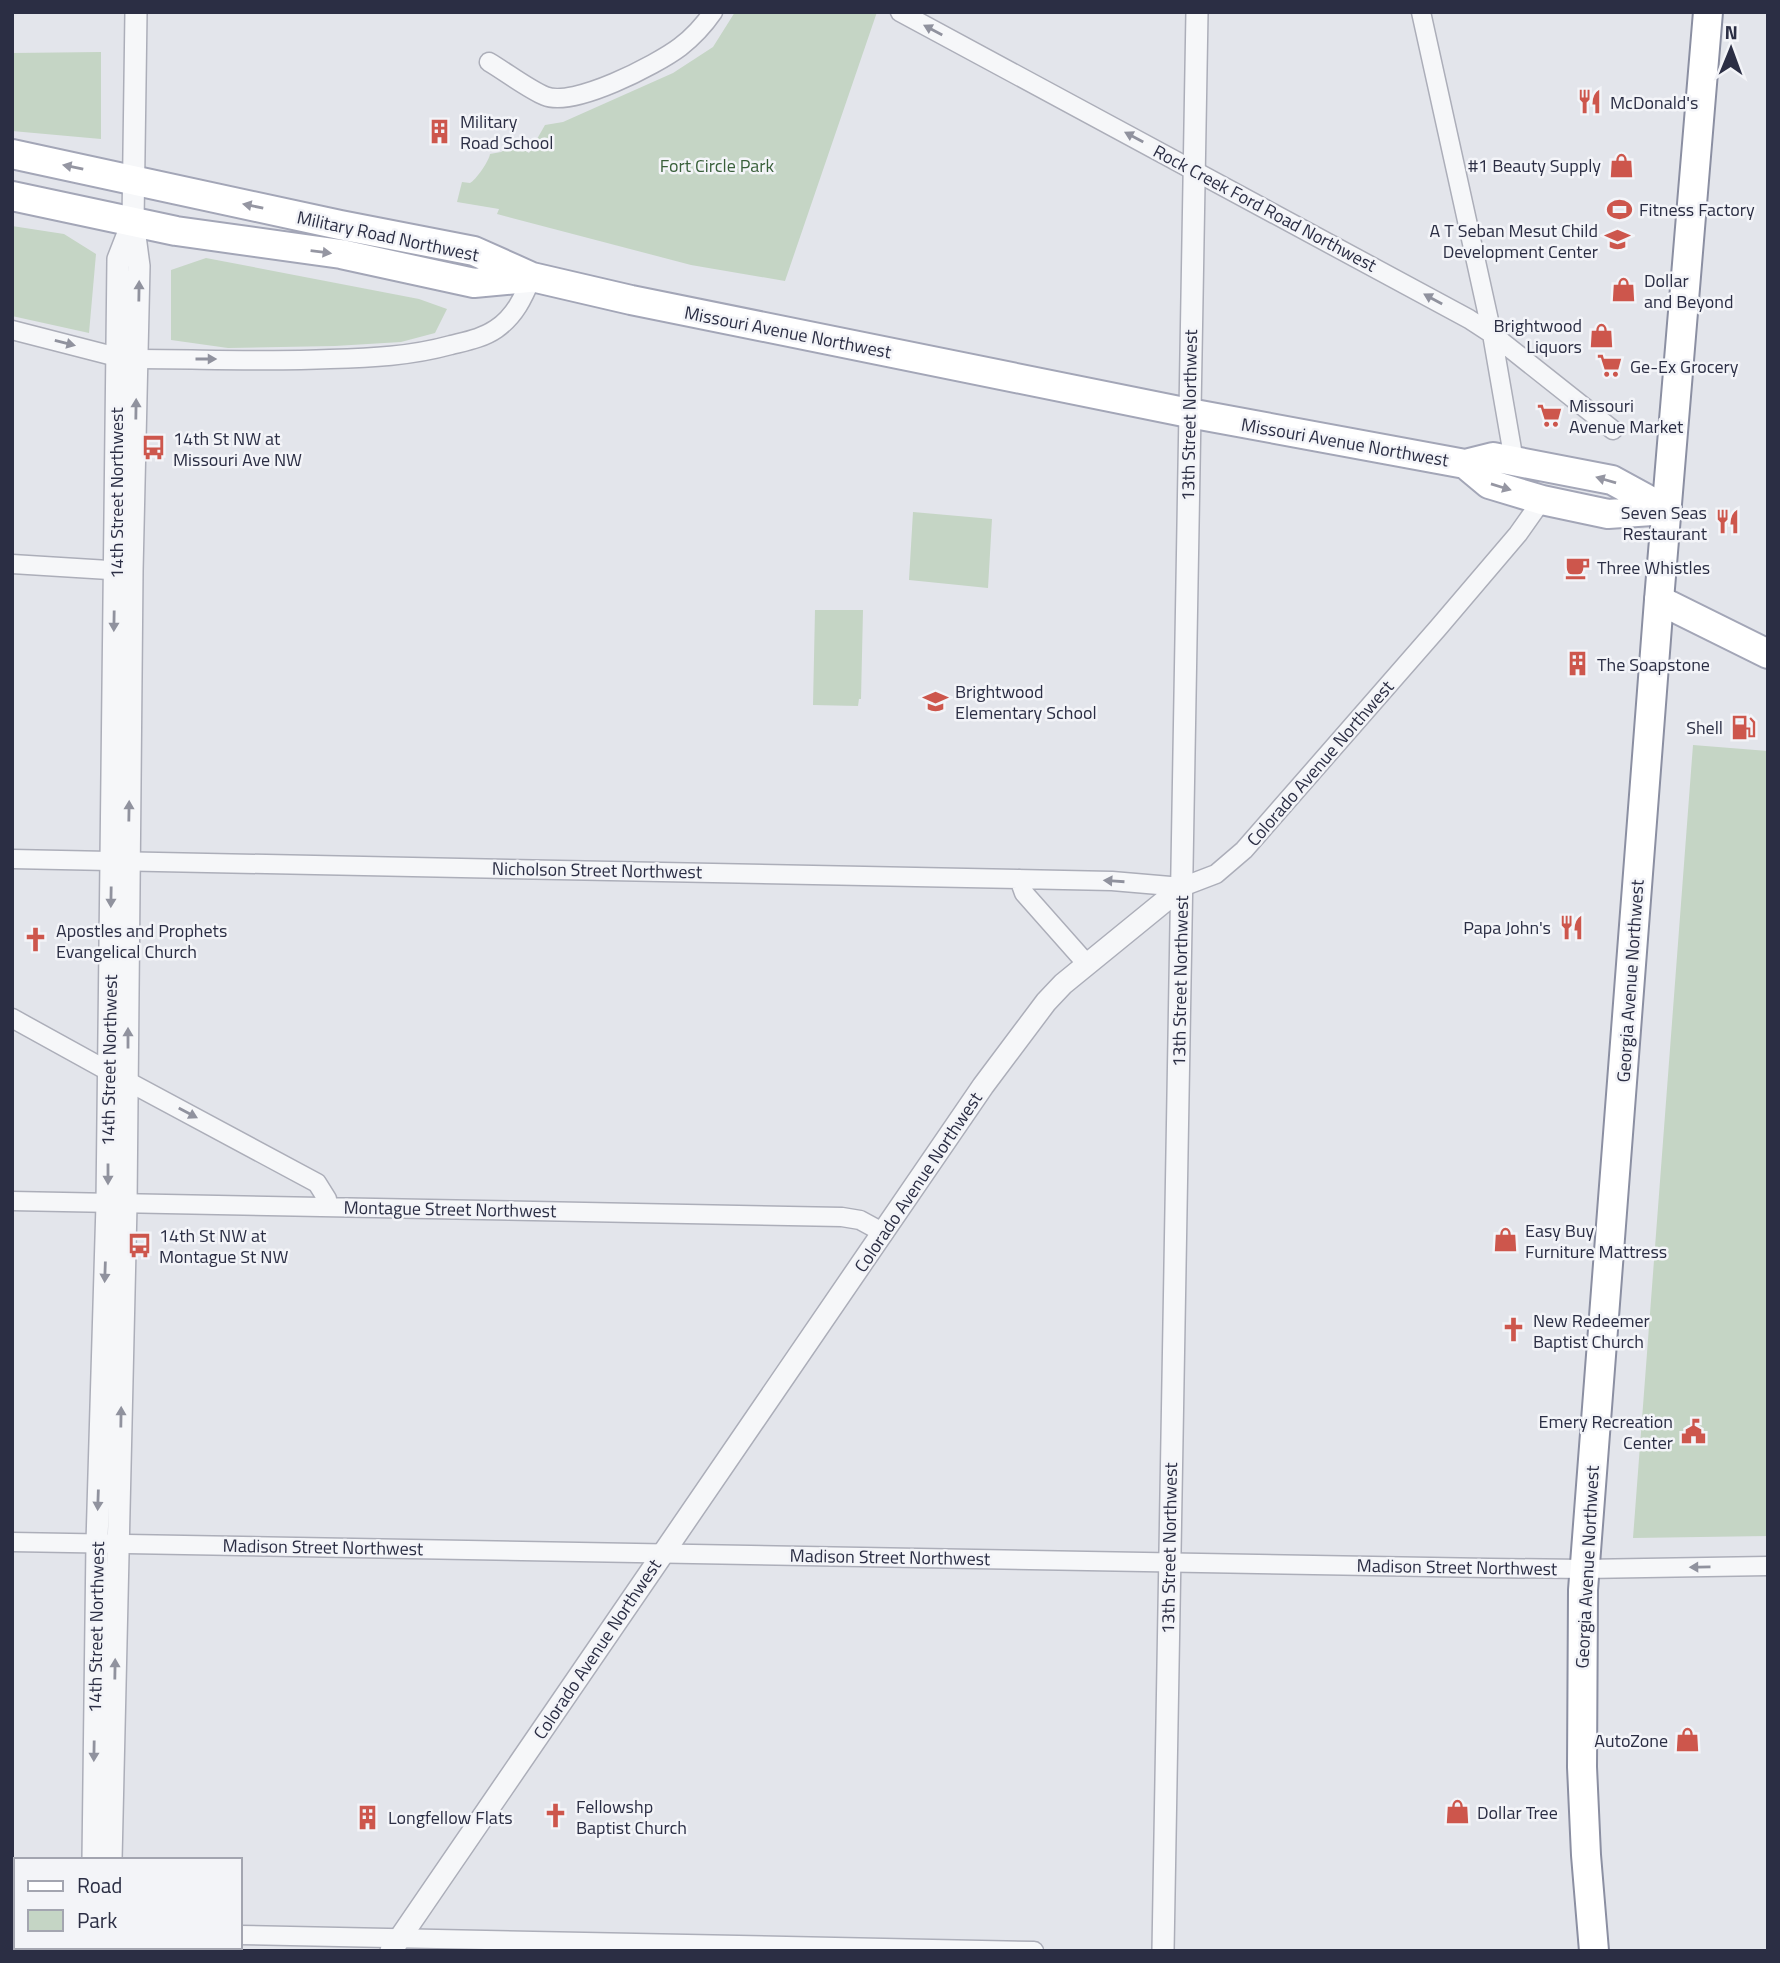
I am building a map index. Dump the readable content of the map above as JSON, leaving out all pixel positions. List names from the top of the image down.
{
  "streets": {
    "main road": ["Military Road Northwest", "Missouri Avenue Northwest", "Georgia Avenue Northwest"],
    "street": [
      "Rock Creek Ford Road Northwest",
      "13th Street Northwest",
      "14th Street Northwest",
      "Colorado Avenue Northwest",
      "Nicholson Street Northwest",
      "Montague Street Northwest",
      "Madison Street Northwest"
    ]
  },
  "crossings": [
    ["Rock Creek Ford Road Northwest", "13th Street Northwest"],
    ["Military Road Northwest", "Missouri Avenue Northwest"],
    ["Military Road Northwest", "14th Street Northwest"],
    ["Missouri Avenue Northwest", "13th Street Northwest"],
    ["Missouri Avenue Northwest", "Colorado Avenue Northwest"],
    ["Missouri Avenue Northwest", "Georgia Avenue Northwest"],
    ["13th Street Northwest", "Colorado Avenue Northwest"],
    ["13th Street Northwest", "Nicholson Street Northwest"],
    ["13th Street Northwest", "Madison Street Northwest"],
    ["14th Street Northwest", "Nicholson Street Northwest"],
    ["14th Street Northwest", "Montague Street Northwest"],
    ["14th Street Northwest", "Madison Street Northwest"],
    ["Colorado Avenue Northwest", "Nicholson Street Northwest"],
    ["Colorado Avenue Northwest", "Montague Street Northwest"],
    ["Colorado Avenue Northwest", "Madison Street Northwest"],
    ["Georgia Avenue Northwest", "Madison Street Northwest"]
  ],
  "one_way": ["Rock Creek Ford Road Northwest"],
  "parks": ["Fort Circle Park"],
  "places": {
    "restaurant": ["McDonald's", "Seven Seas Restaurant", "Papa John's"],
    "building": ["Military Road School", "The Soapstone", "Longfellow Flats"],
    "shop": [
      "#1 Beauty Supply",
      "Dollar and Beyond",
      "Brightwood Liquors",
      "Easy Buy Furniture Mattress",
      "AutoZone",
      "Dollar Tree"
    ],
    "sports": ["Fitness Factory"],
    "school or university": ["A T Seban Mesut Child Development Center", "Brightwood Elementary School"],
    "supermarket": ["Ge-Ex Grocery", "Missouri Avenue Market"],
    "bus stop": ["14th St NW at Missouri Ave NW", "14th St NW at Montague St NW"],
    "cafe": ["Three Whistles"],
    "fuel station": ["Shell"],
    "church": ["Apostles and Prophets Evangelical Church", "New Redeemer Baptist Church", "Fellowshp Baptist Church"],
    "public building": ["Emery Recreation Center"]
  },
  "legend": ["Road", "Park"],
  "north": "top"
}
